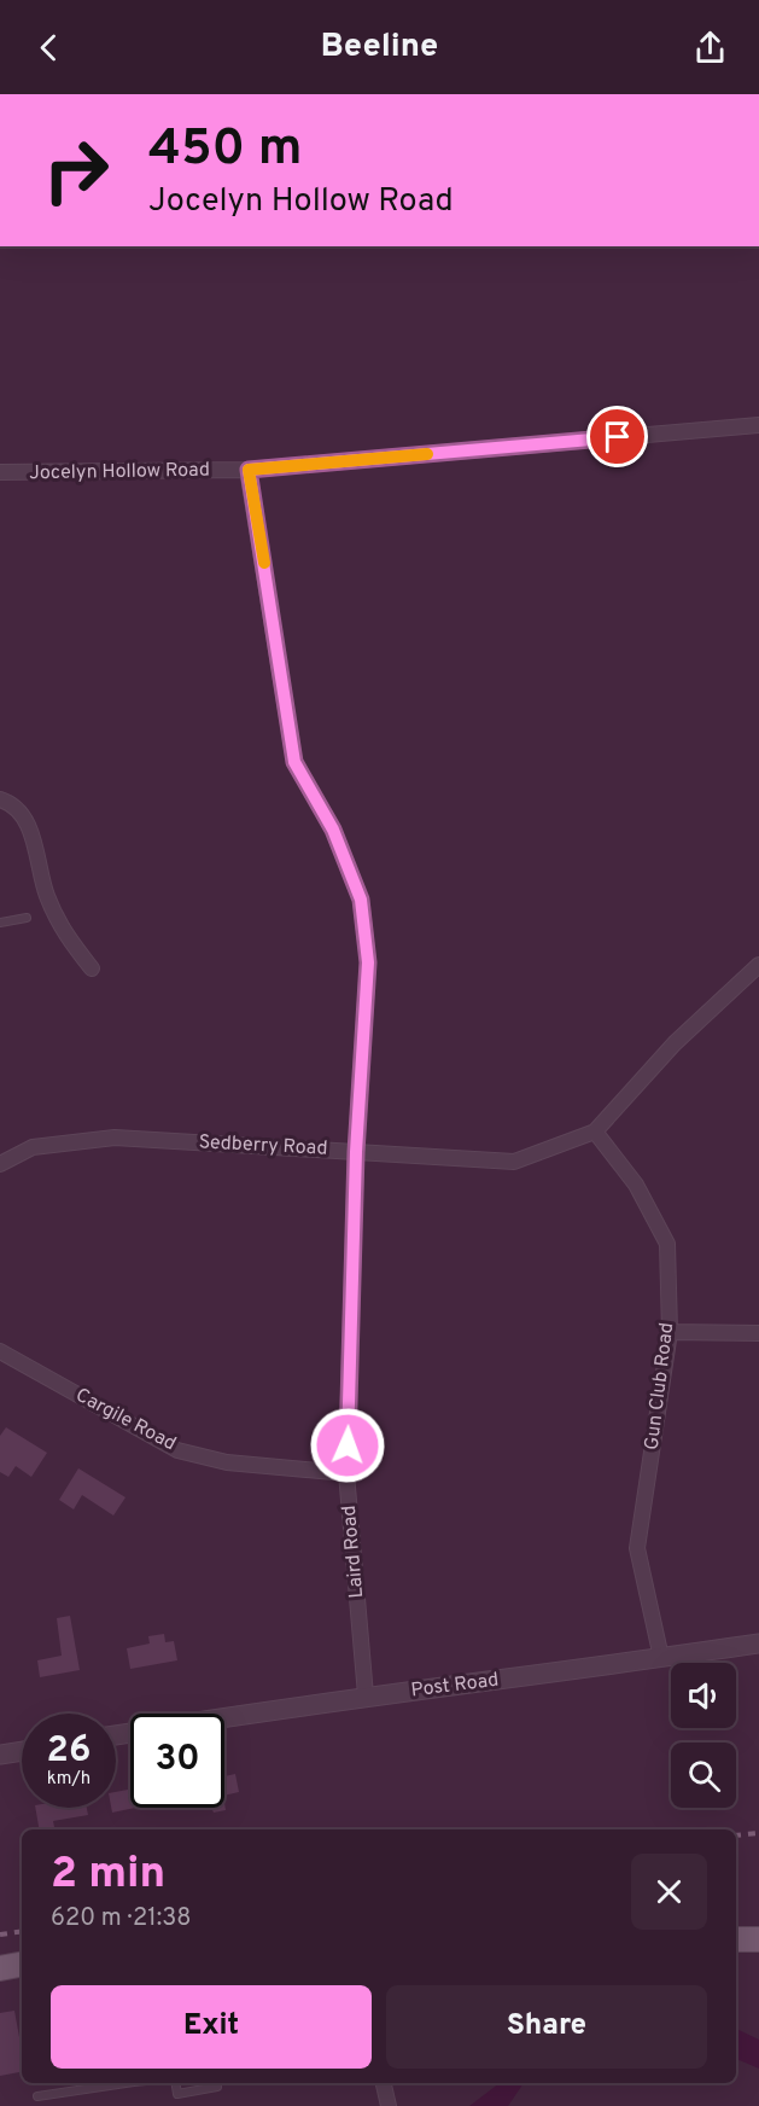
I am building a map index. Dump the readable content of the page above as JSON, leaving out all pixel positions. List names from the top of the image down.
{
  "streets": {
    "street": [
      "Jocelyn Hollow Road",
      "Sedberry Road",
      "Gun Club Road",
      "Cargile Road",
      "Laird Road",
      "Post Road"
    ]
  },
  "crossings": [
    ["Jocelyn Hollow Road", "Laird Road"],
    ["Sedberry Road", "Gun Club Road"],
    ["Sedberry Road", "Laird Road"],
    ["Gun Club Road", "Post Road"],
    ["Cargile Road", "Laird Road"],
    ["Laird Road", "Post Road"]
  ],
  "page": {
    "header": "Beeline",
    "turn": ["450 m", "Jocelyn Hollow Road"],
    "speed": "26 km/h",
    "limit": "30",
    "heading": ["2 min", "620 m · 21:38"],
    "buttons": ["Exit", "Share"]
  }
}
